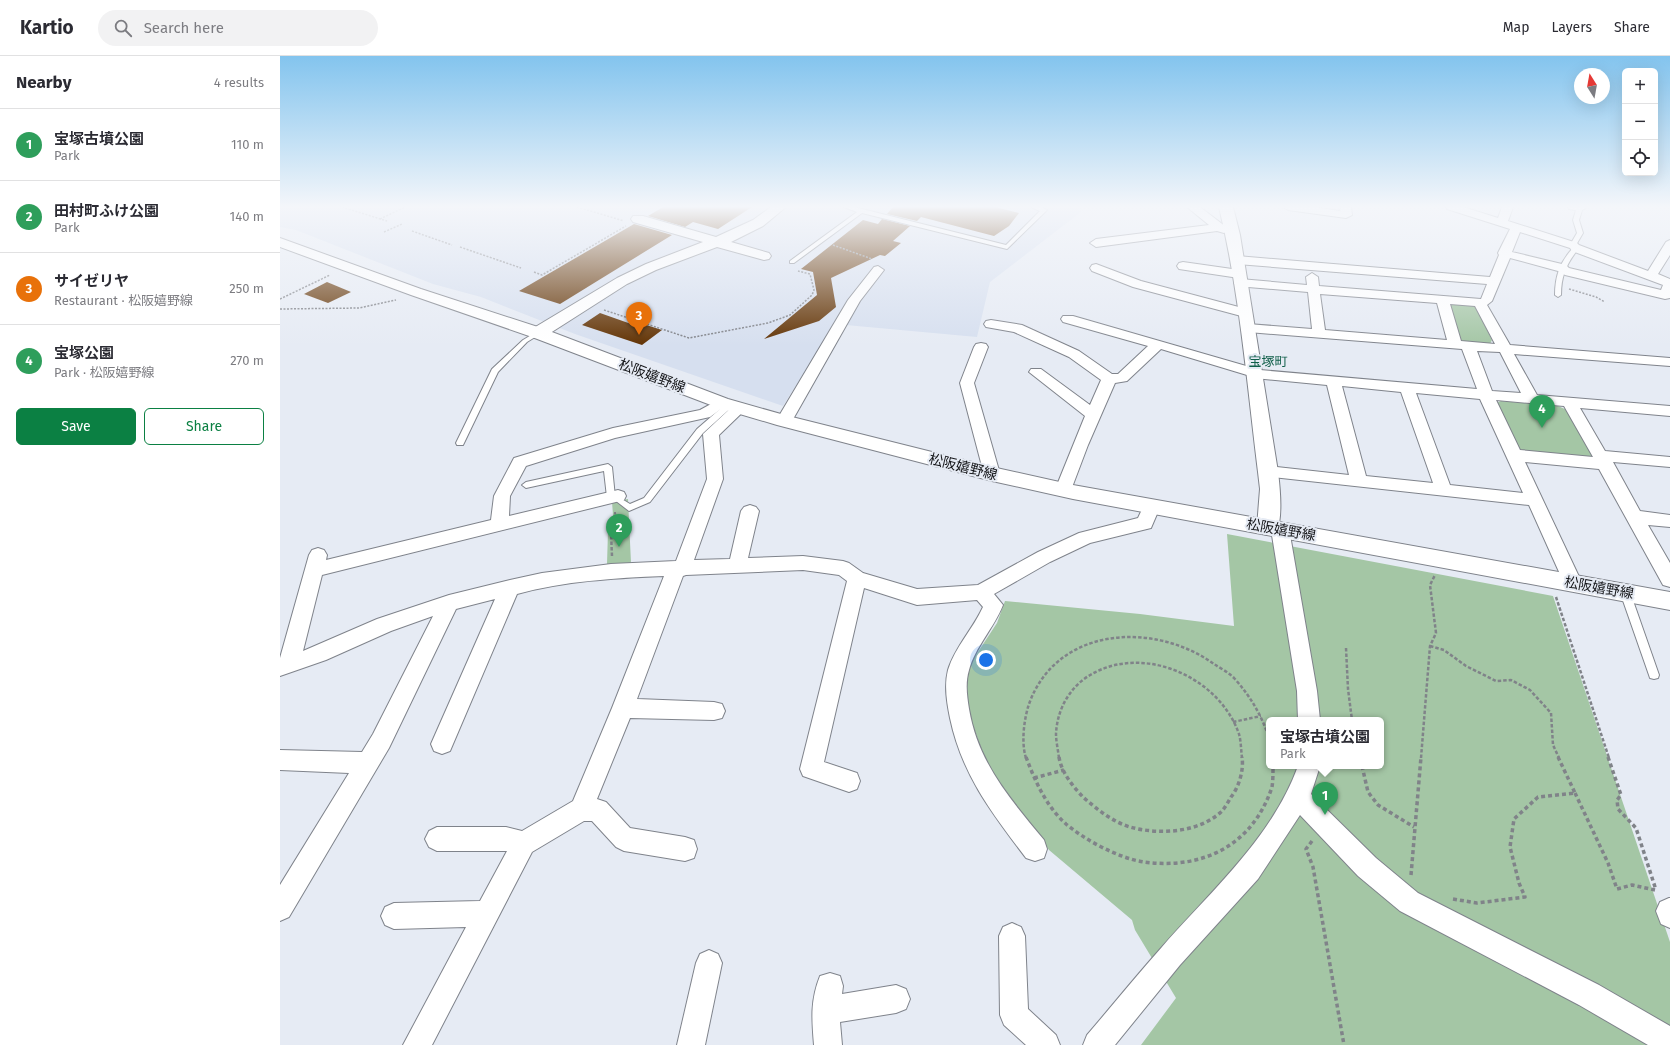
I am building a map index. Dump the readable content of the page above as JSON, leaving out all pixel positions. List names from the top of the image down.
{
  "streets": {
    "main road": ["松阪嬉野線"]
  },
  "districts": ["宝塚町"],
  "north": "top",
  "page": {
    "header": "Kartio",
    "search": "Search here",
    "nav": ["Map", "Layers", "Share"],
    "heading": ["Nearby", "4 results"],
    "map_buttons": ["+", "−"],
    "list": [
      {
        "mark": "1",
        "name": "宝塚古墳公園",
        "note": "Park",
        "value": "110 m"
      },
      {
        "mark": "2",
        "name": "田村町ふけ公園",
        "note": "Park",
        "value": "140 m"
      },
      {
        "mark": "3",
        "name": "サイゼリヤ",
        "note": "Restaurant · 松阪嬉野線",
        "value": "250 m"
      },
      {
        "mark": "4",
        "name": "宝塚公園",
        "note": "Park · 松阪嬉野線",
        "value": "270 m"
      }
    ],
    "pins": [
      "3",
      "4",
      "2",
      "1"
    ],
    "buttons": ["Save", "Share"],
    "popup": ["宝塚古墳公園", "Park"]
  }
}
